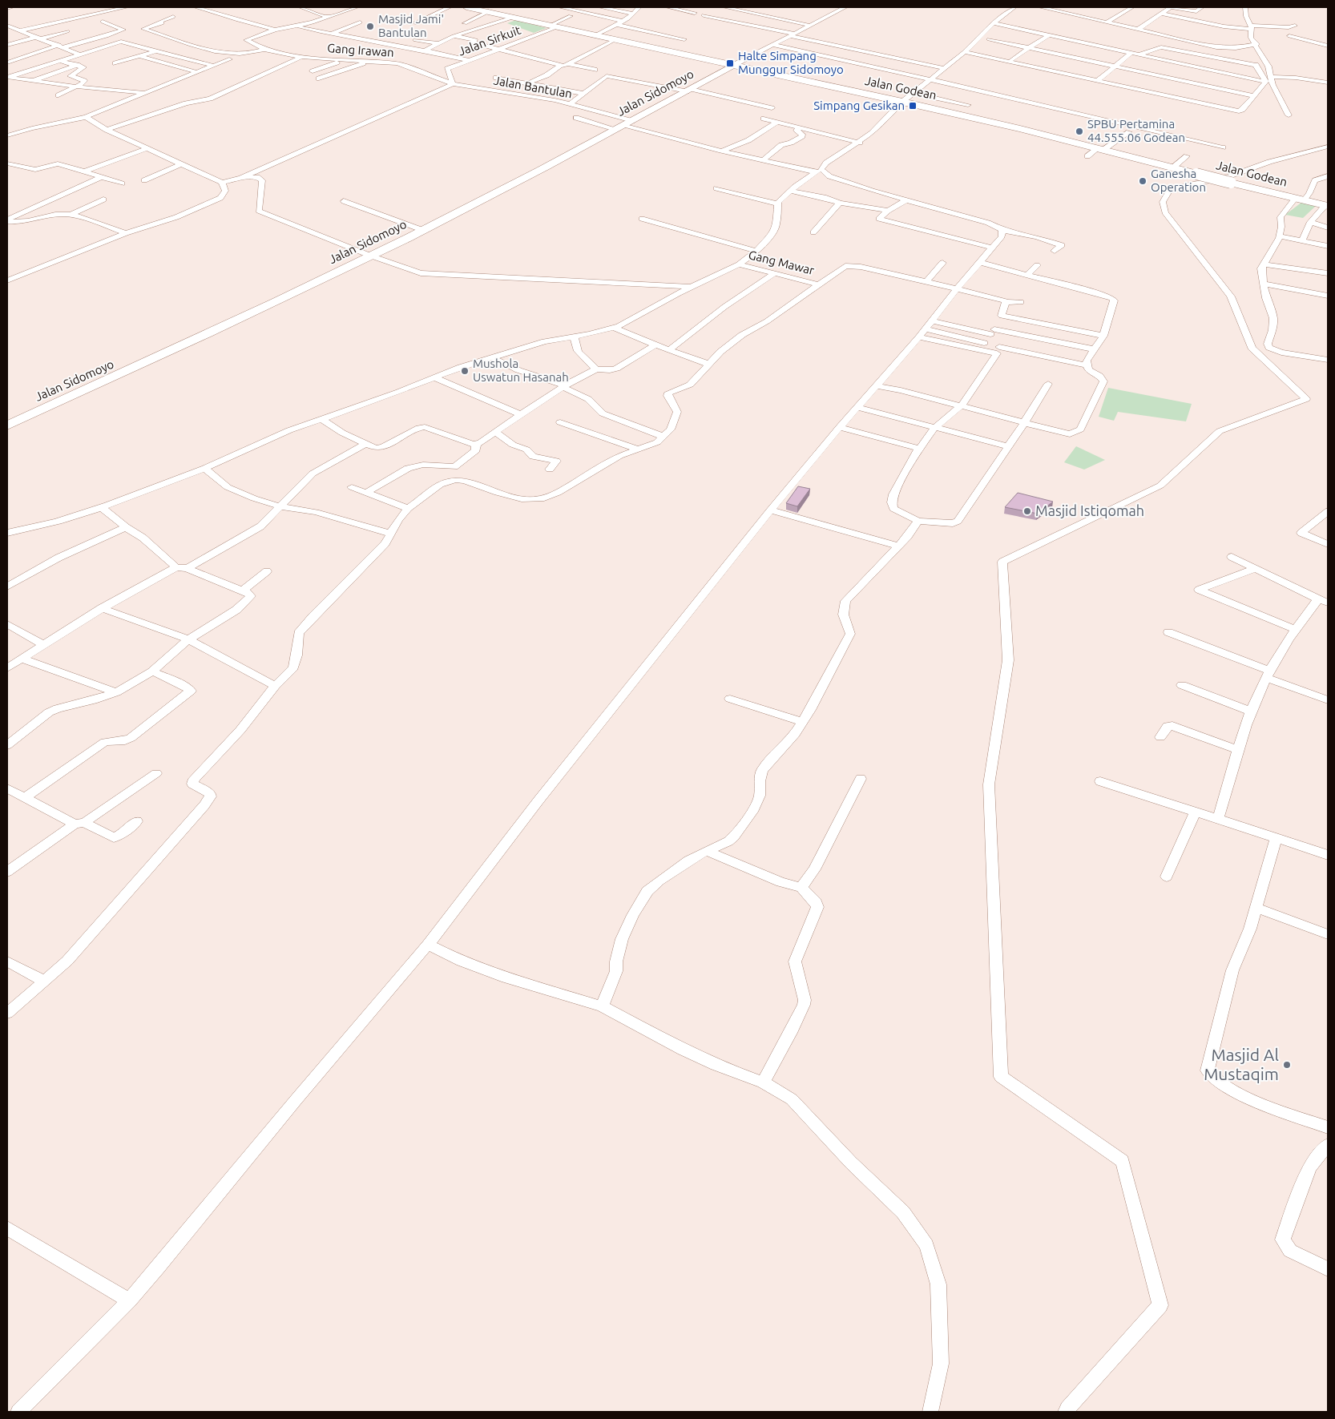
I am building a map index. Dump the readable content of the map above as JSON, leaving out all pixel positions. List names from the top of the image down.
{
  "streets": {
    "main road": ["Jalan Godean", "Jalan Sidomoyo"],
    "street": [
      "Jalan Sirkuit",
      "Gang Irawan",
      "Jalan Bantulan",
      "Gang Mawar"
    ]
  },
  "crossings": [
    ["Jalan Sirkuit", "Gang Irawan"],
    ["Jalan Sirkuit", "Jalan Bantulan"],
    ["Jalan Sirkuit", "Jalan Godean"],
    ["Gang Irawan", "Jalan Bantulan"],
    ["Jalan Bantulan", "Jalan Sidomoyo"],
    ["Jalan Godean", "Jalan Sidomoyo"]
  ],
  "places": {
    "other": [
      "Masjid Jami' Bantulan",
      "SPBU Pertamina 44.555.06 Godean",
      "Ganesha Operation",
      "Mushola Uswatun Hasanah",
      "Masjid Istiqomah",
      "Masjid Al Mustaqim"
    ],
    "transit": ["Halte Simpang Munggur Sidomoyo", "Simpang Gesikan"]
  }
}
